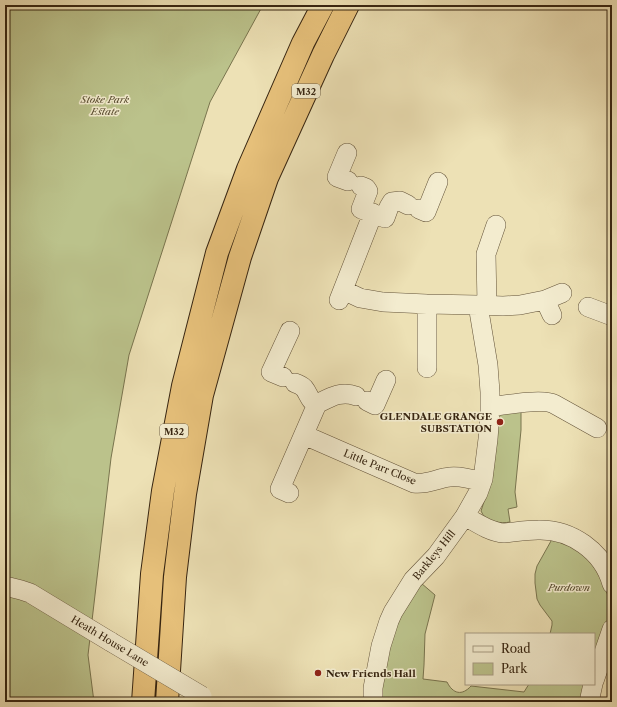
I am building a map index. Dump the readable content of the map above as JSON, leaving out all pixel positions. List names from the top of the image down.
{
  "streets": {
    "highway": ["M32"],
    "street": ["Little Parr Close", "Barkleys Hill", "Heath House Lane"]
  },
  "crossings": [
    ["Little Parr Close", "Barkleys Hill"]
  ],
  "parks": ["Stoke Park Estate", "Purdown"],
  "places": ["GLENDALE GRANGE SUBSTATION", "New Friends Hall"],
  "legend": ["Road", "Park"]
}
